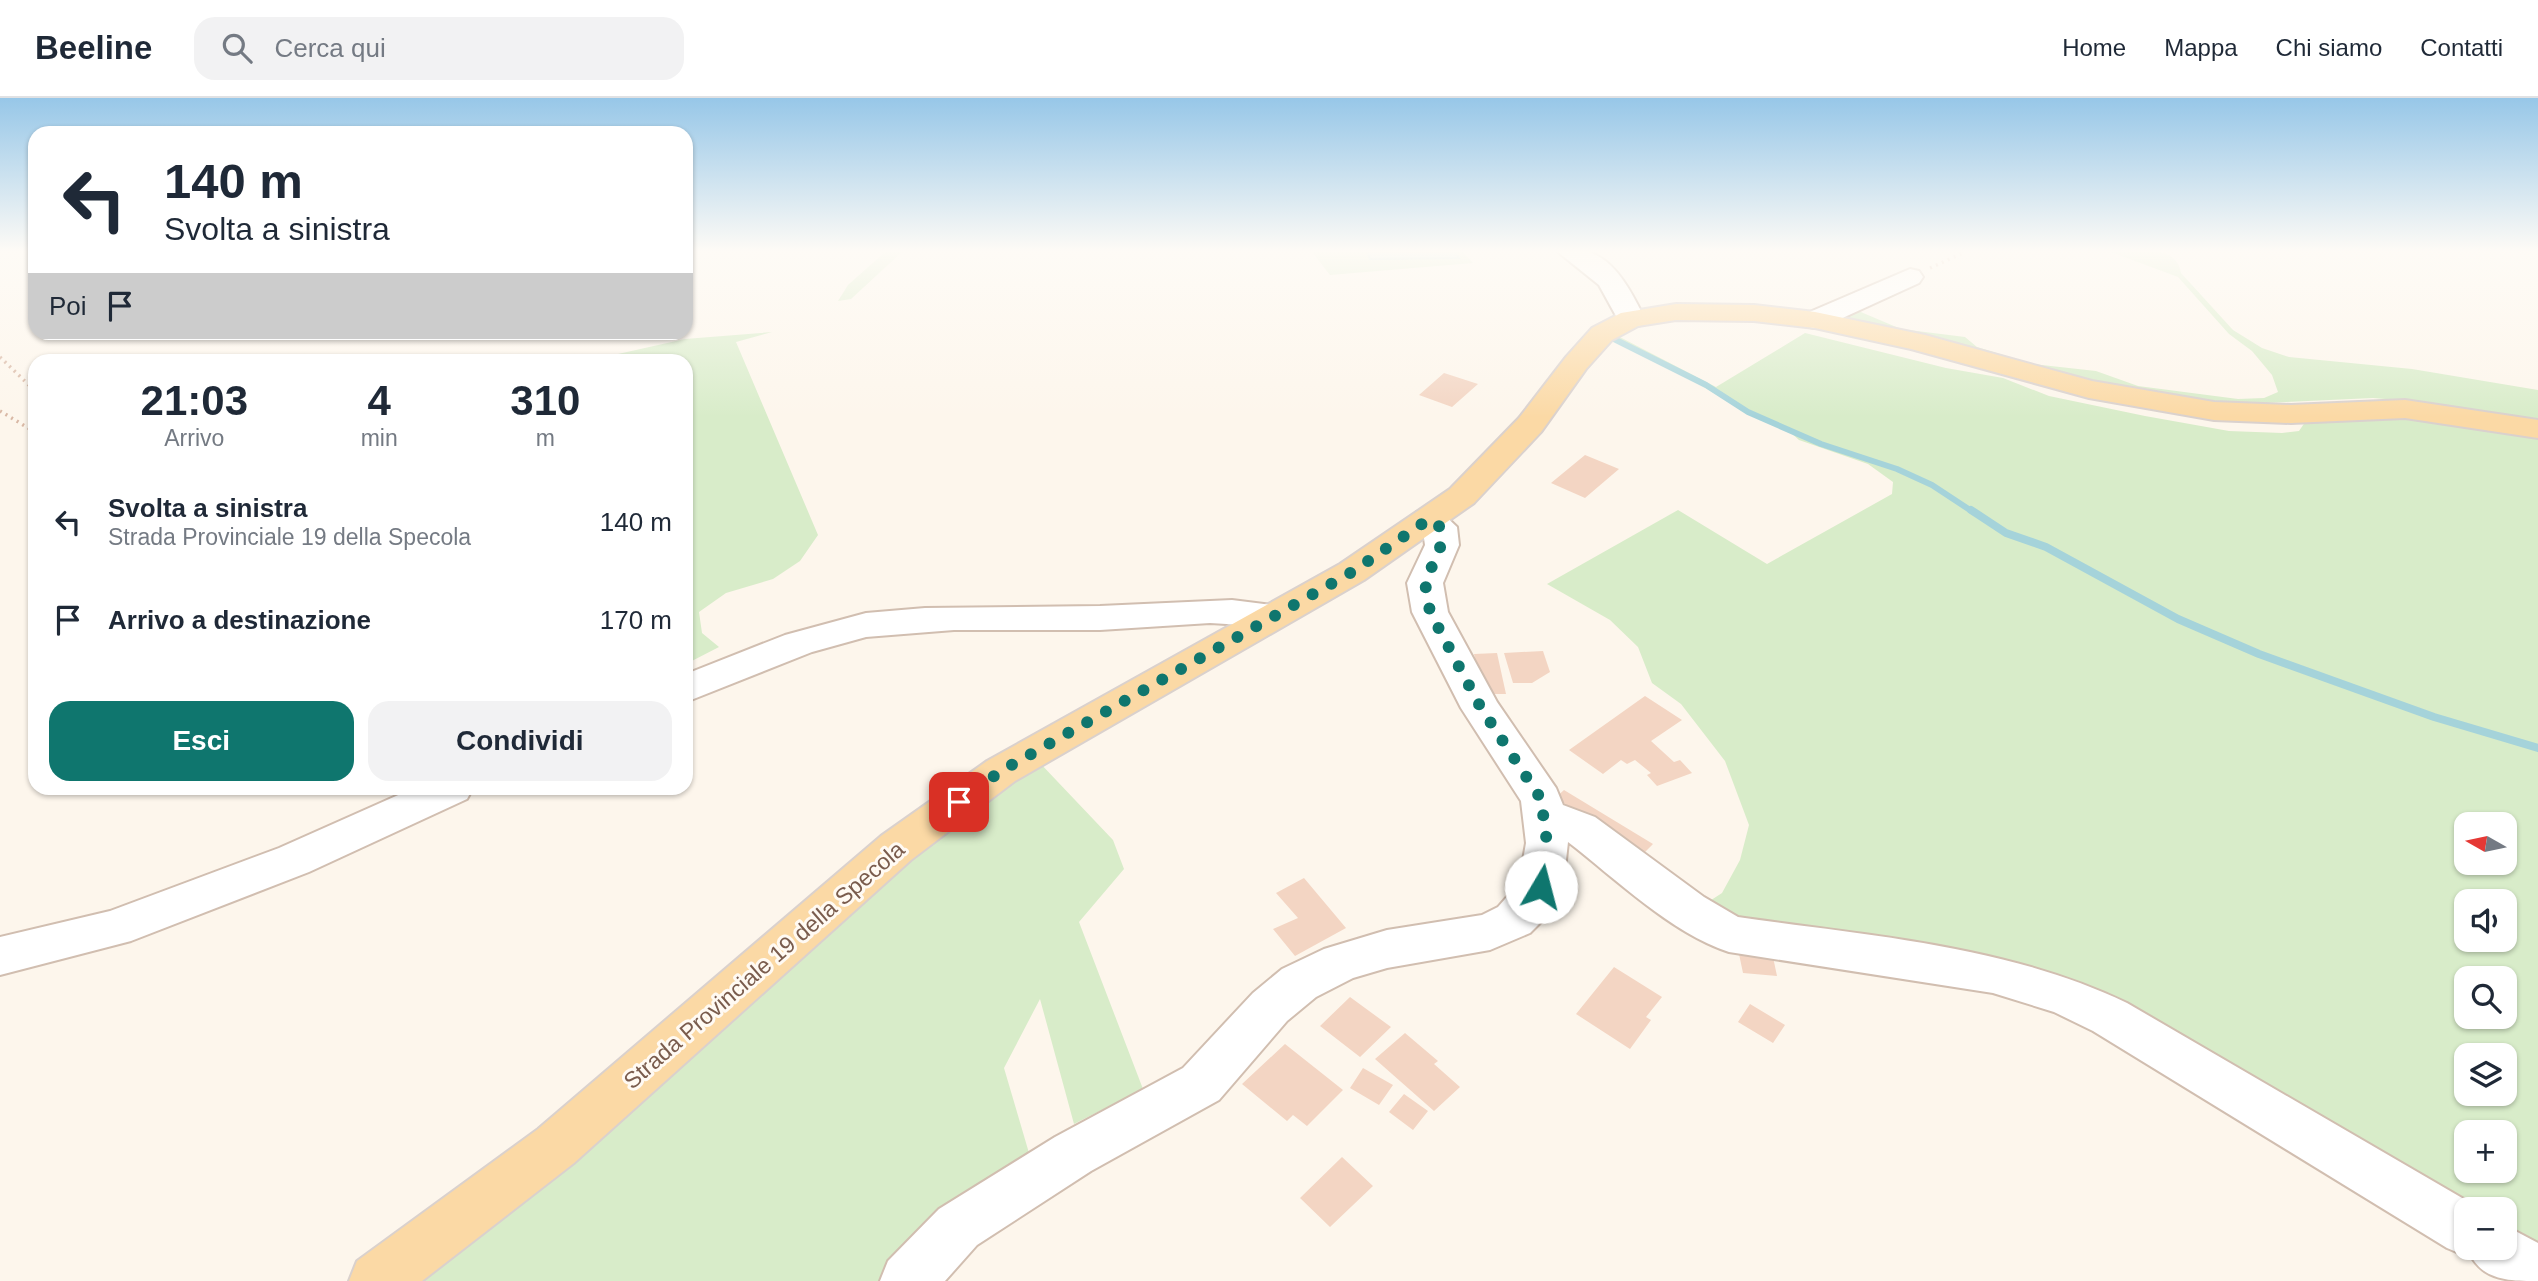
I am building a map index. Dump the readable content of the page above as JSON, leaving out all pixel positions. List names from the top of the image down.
{
  "streets": {
    "main road": ["Strada Provinciale 19 della Specola"]
  },
  "north": "left",
  "page": {
    "header": "Beeline",
    "search": "Cerca qui",
    "nav": [
      "Home",
      "Mappa",
      "Chi siamo",
      "Contatti"
    ],
    "turn": ["140 m", "Svolta a sinistra"],
    "then": "Poi",
    "eta": [
      "21:03",
      "Arrivo",
      "4",
      "min",
      "310",
      "m"
    ],
    "list": [
      {
        "name": "Svolta a sinistra",
        "note": "Strada Provinciale 19 della Specola",
        "value": "140 m"
      },
      {
        "name": "Arrivo a destinazione",
        "value": "170 m"
      }
    ],
    "buttons": ["Esci", "Condividi"],
    "map_buttons": ["+", "−"]
  }
}
